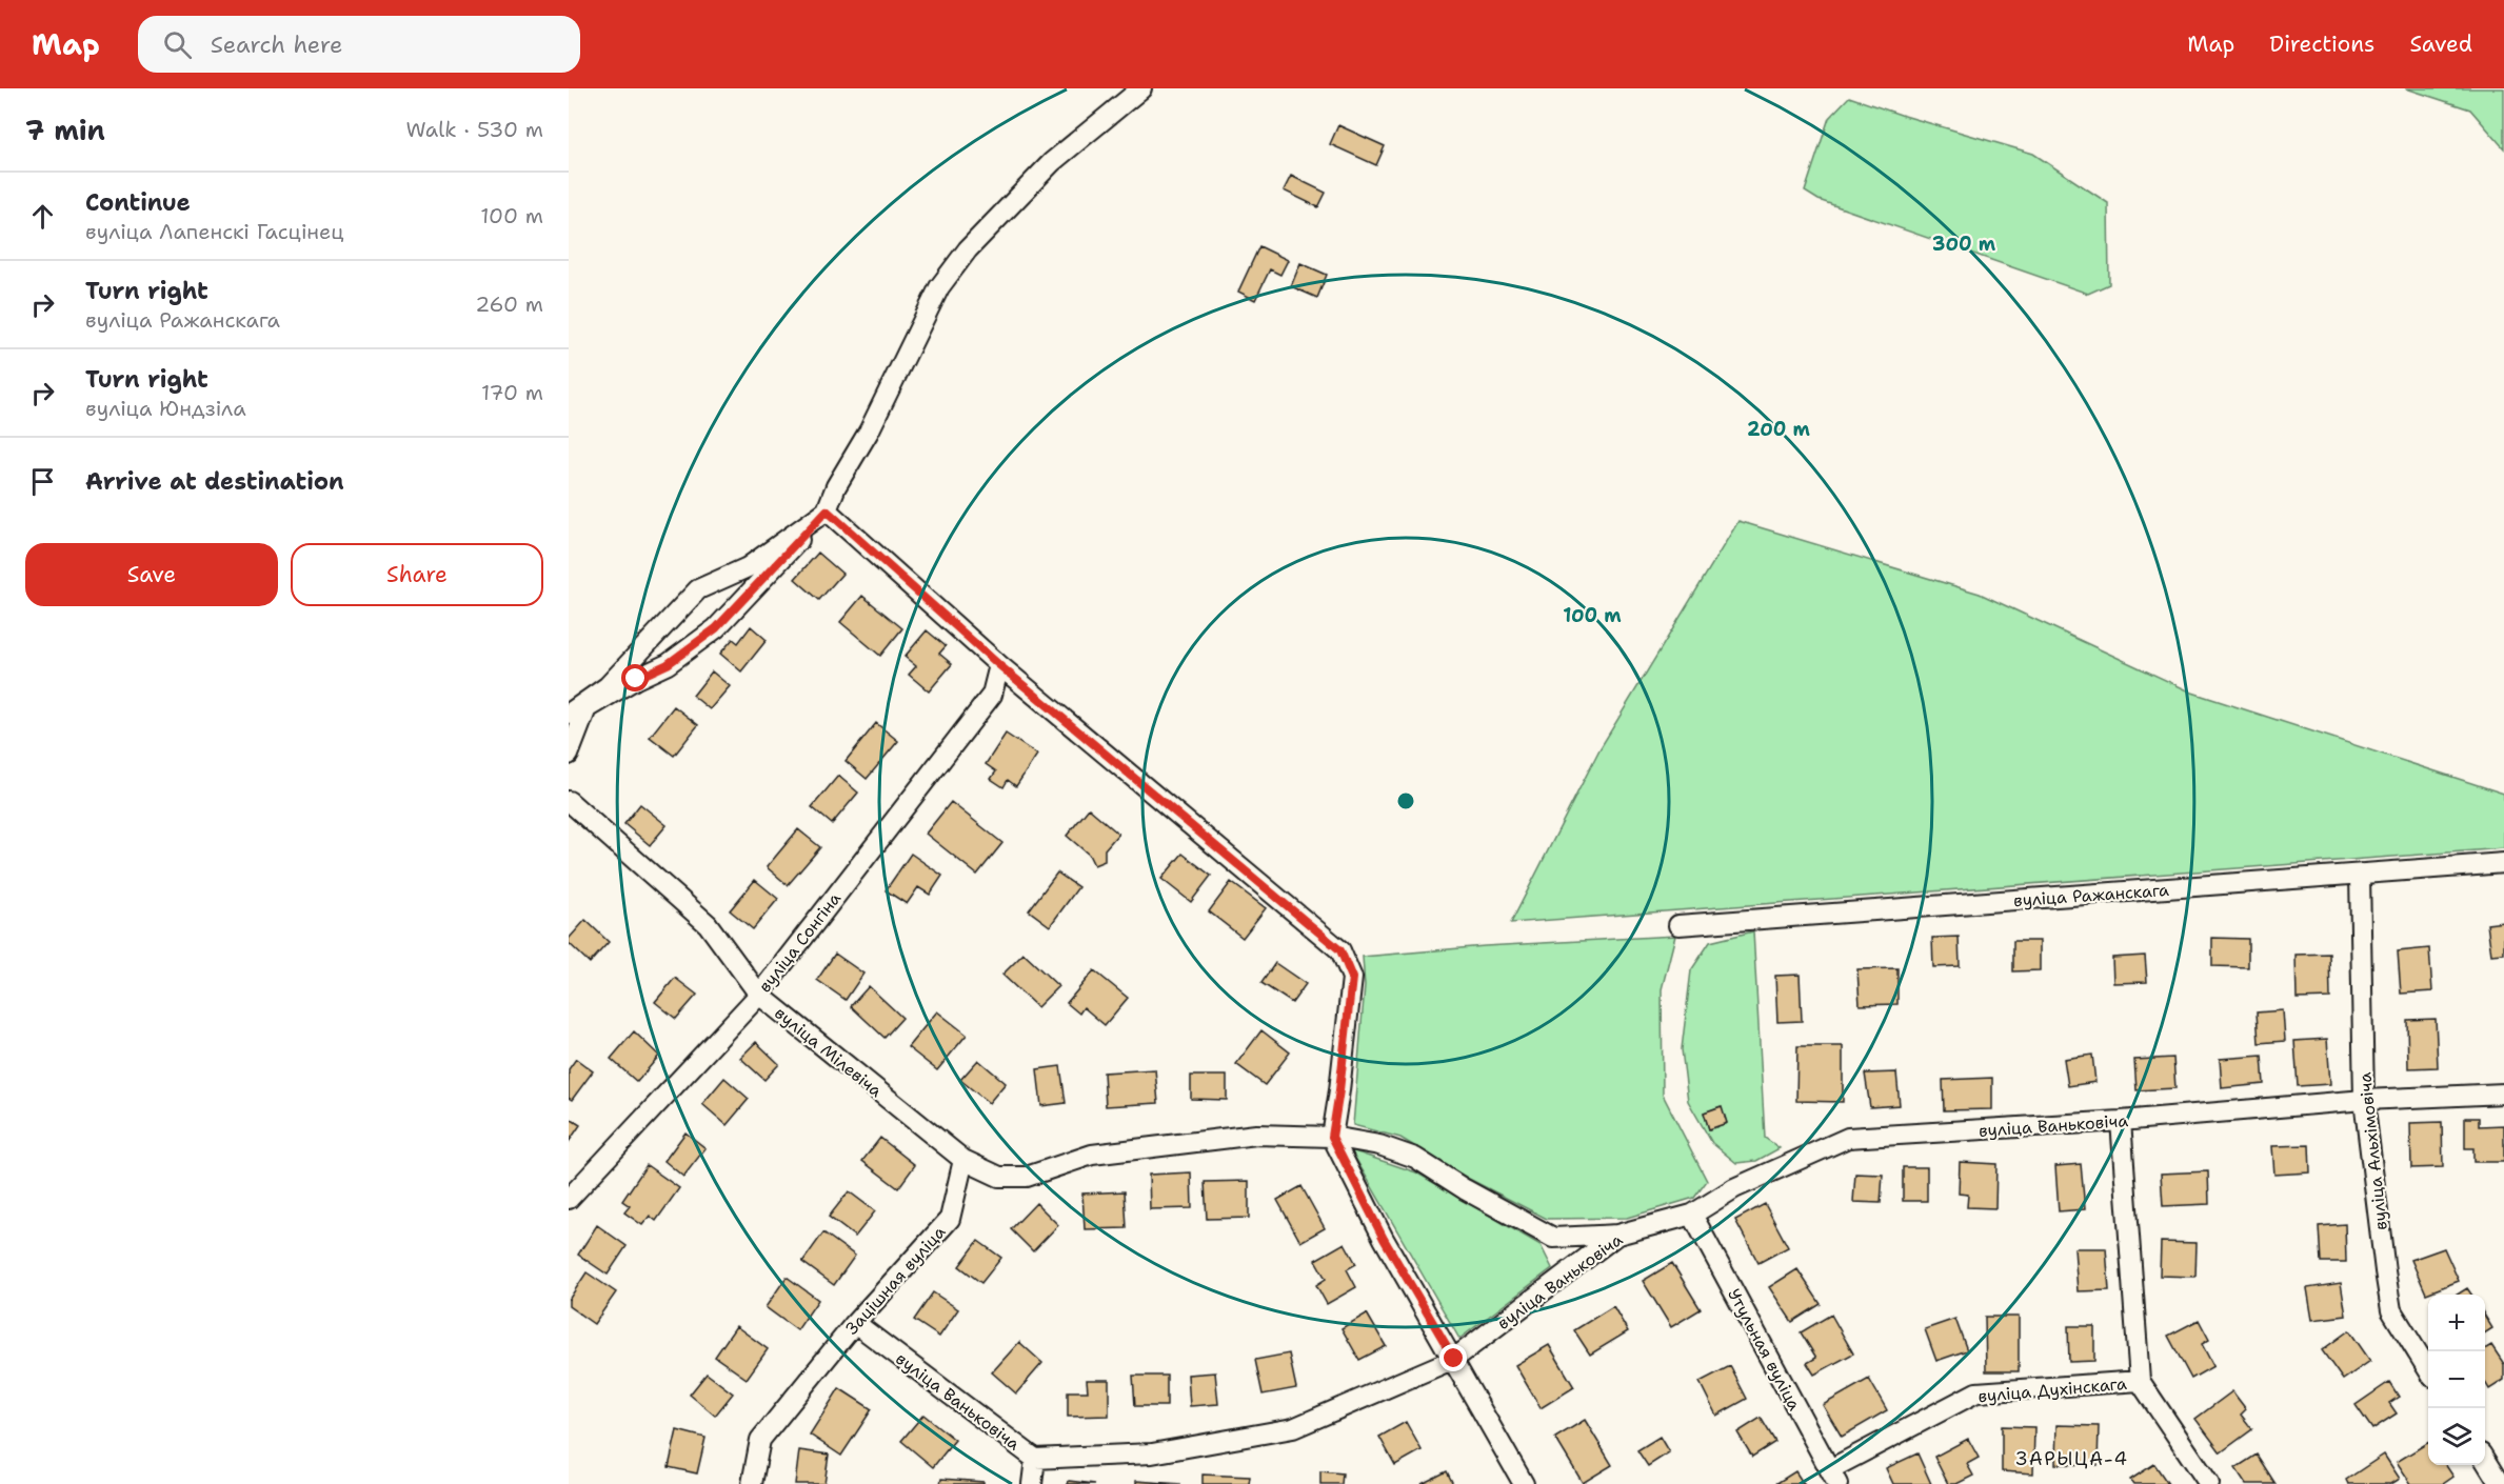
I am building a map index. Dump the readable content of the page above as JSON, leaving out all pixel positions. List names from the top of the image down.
{
  "streets": {
    "street": [
      "вуліца Ражанскага",
      "вуліца Сонгіна",
      "вуліца Мілевіча",
      "вуліца Ваньковіча",
      "вуліца Альхімовіча",
      "Зацішная вуліца",
      "Утульная вуліца",
      "вуліца Духінскага"
    ]
  },
  "crossings": [
    ["вуліца Ражанскага", "вуліца Альхімовіча"],
    ["вуліца Сонгіна", "вуліца Мілевіча"],
    ["вуліца Мілевіча", "Зацішная вуліца"],
    ["вуліца Ваньковіча", "вуліца Альхімовіча"],
    ["вуліца Ваньковіча", "Зацішная вуліца"],
    ["вуліца Ваньковіча", "Утульная вуліца"],
    ["вуліца Ваньковіча", "вуліца Духінскага"],
    ["Утульная вуліца", "вуліца Духінскага"]
  ],
  "districts": ["ЗАРЫЦА-4"],
  "page": {
    "header": "Map",
    "search": "Search here",
    "nav": ["Map", "Directions", "Saved"],
    "heading": ["7 min", "Walk · 530 m"],
    "list": [
      ["Continue", "вуліца Лапенскі Гасцінец", "100 m"],
      ["Turn right", "вуліца Ражанскага", "260 m"],
      ["Turn right", "вуліца Юндзіла", "170 m"],
      "Arrive at destination"
    ],
    "buttons": ["Save", "Share"],
    "map_buttons": ["+", "−"]
  },
  "rings": ["300 m", "200 m", "100 m"]
}
